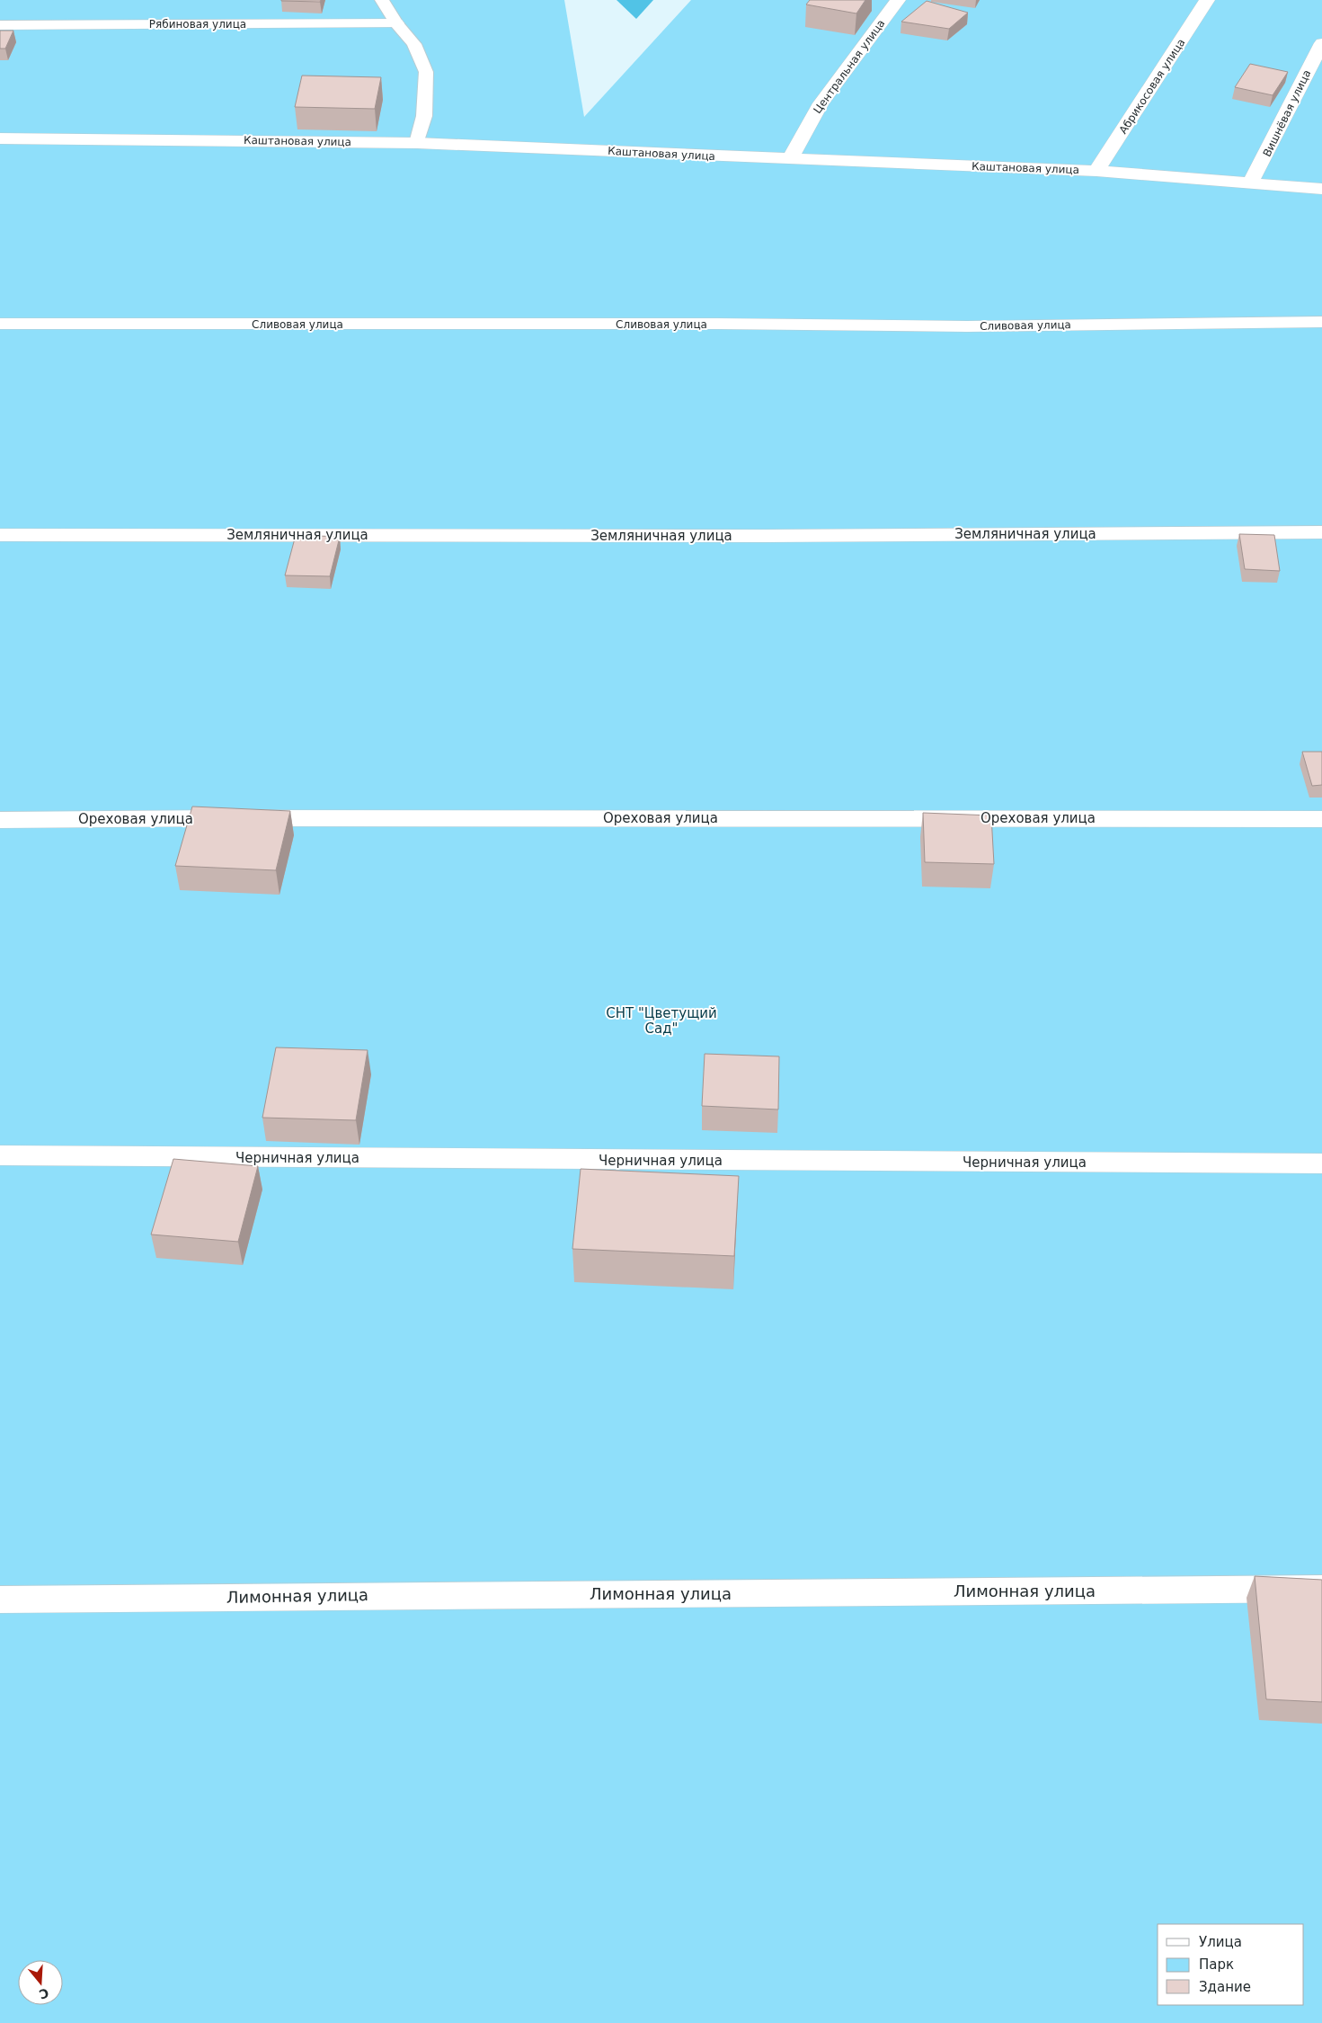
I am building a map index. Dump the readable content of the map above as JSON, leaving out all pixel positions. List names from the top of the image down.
{
  "streets": {
    "street": [
      "Рябиновая улица",
      "Центральная улица",
      "Абрикосовая улица",
      "Вишнёвая улица",
      "Каштановая улица",
      "Сливовая улица",
      "Земляничная улица",
      "Ореховая улица",
      "Черничная улица",
      "Лимонная улица"
    ]
  },
  "crossings": [
    ["Центральная улица", "Каштановая улица"],
    ["Абрикосовая улица", "Каштановая улица"],
    ["Вишнёвая улица", "Каштановая улица"]
  ],
  "parks": ["СНТ \"Цветущий Сад\""],
  "legend": ["Улица", "Парк", "Здание"],
  "north": "bottom"
}
